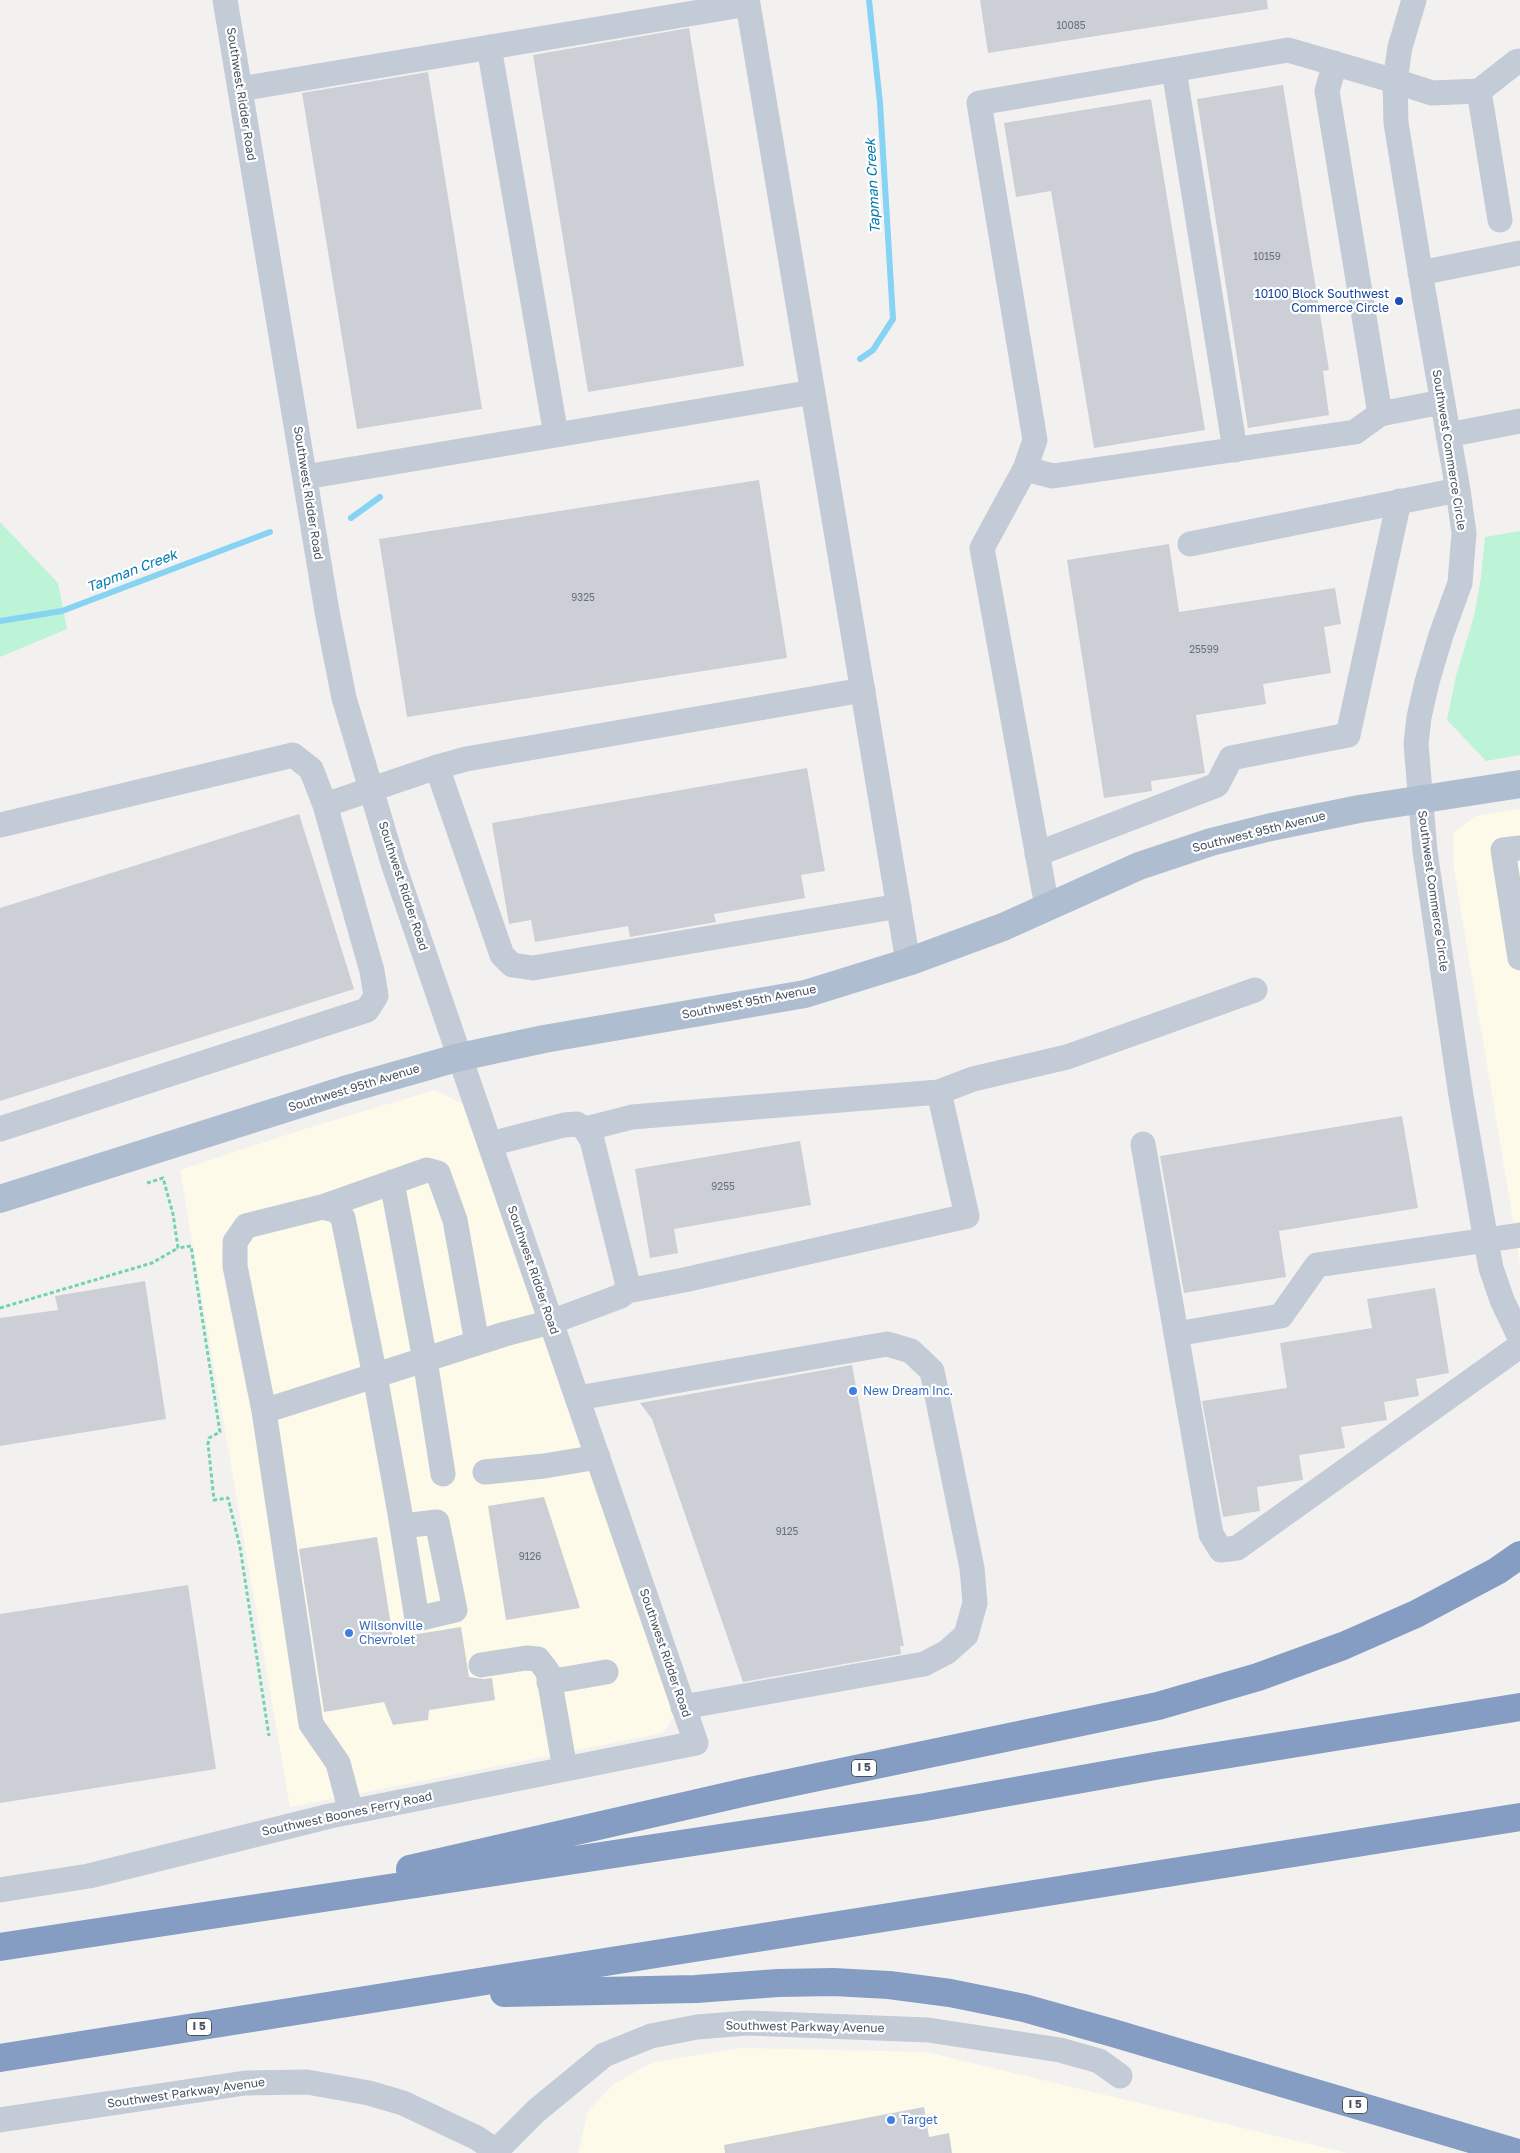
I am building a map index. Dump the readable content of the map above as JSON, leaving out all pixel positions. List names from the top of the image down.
{
  "streets": {
    "highway": ["I 5"],
    "main road": ["Southwest 95th Avenue"],
    "street": [
      "Southwest Ridder Road",
      "Southwest Commerce Circle",
      "Southwest Boones Ferry Road",
      "Southwest Parkway Avenue"
    ]
  },
  "crossings": [
    ["Southwest Ridder Road", "Southwest 95th Avenue"],
    ["Southwest Ridder Road", "Southwest Boones Ferry Road"],
    ["Southwest Commerce Circle", "Southwest 95th Avenue"]
  ],
  "water": ["Tapman Creek"],
  "places": [
    "10100 Block Southwest Commerce Circle",
    "New Dream Inc.",
    "Wilsonville Chevrolet",
    "Target"
  ],
  "house_numbers": [
    "10085",
    "10159",
    "9325",
    "25599",
    "9255",
    "9125",
    "9126"
  ]
}
